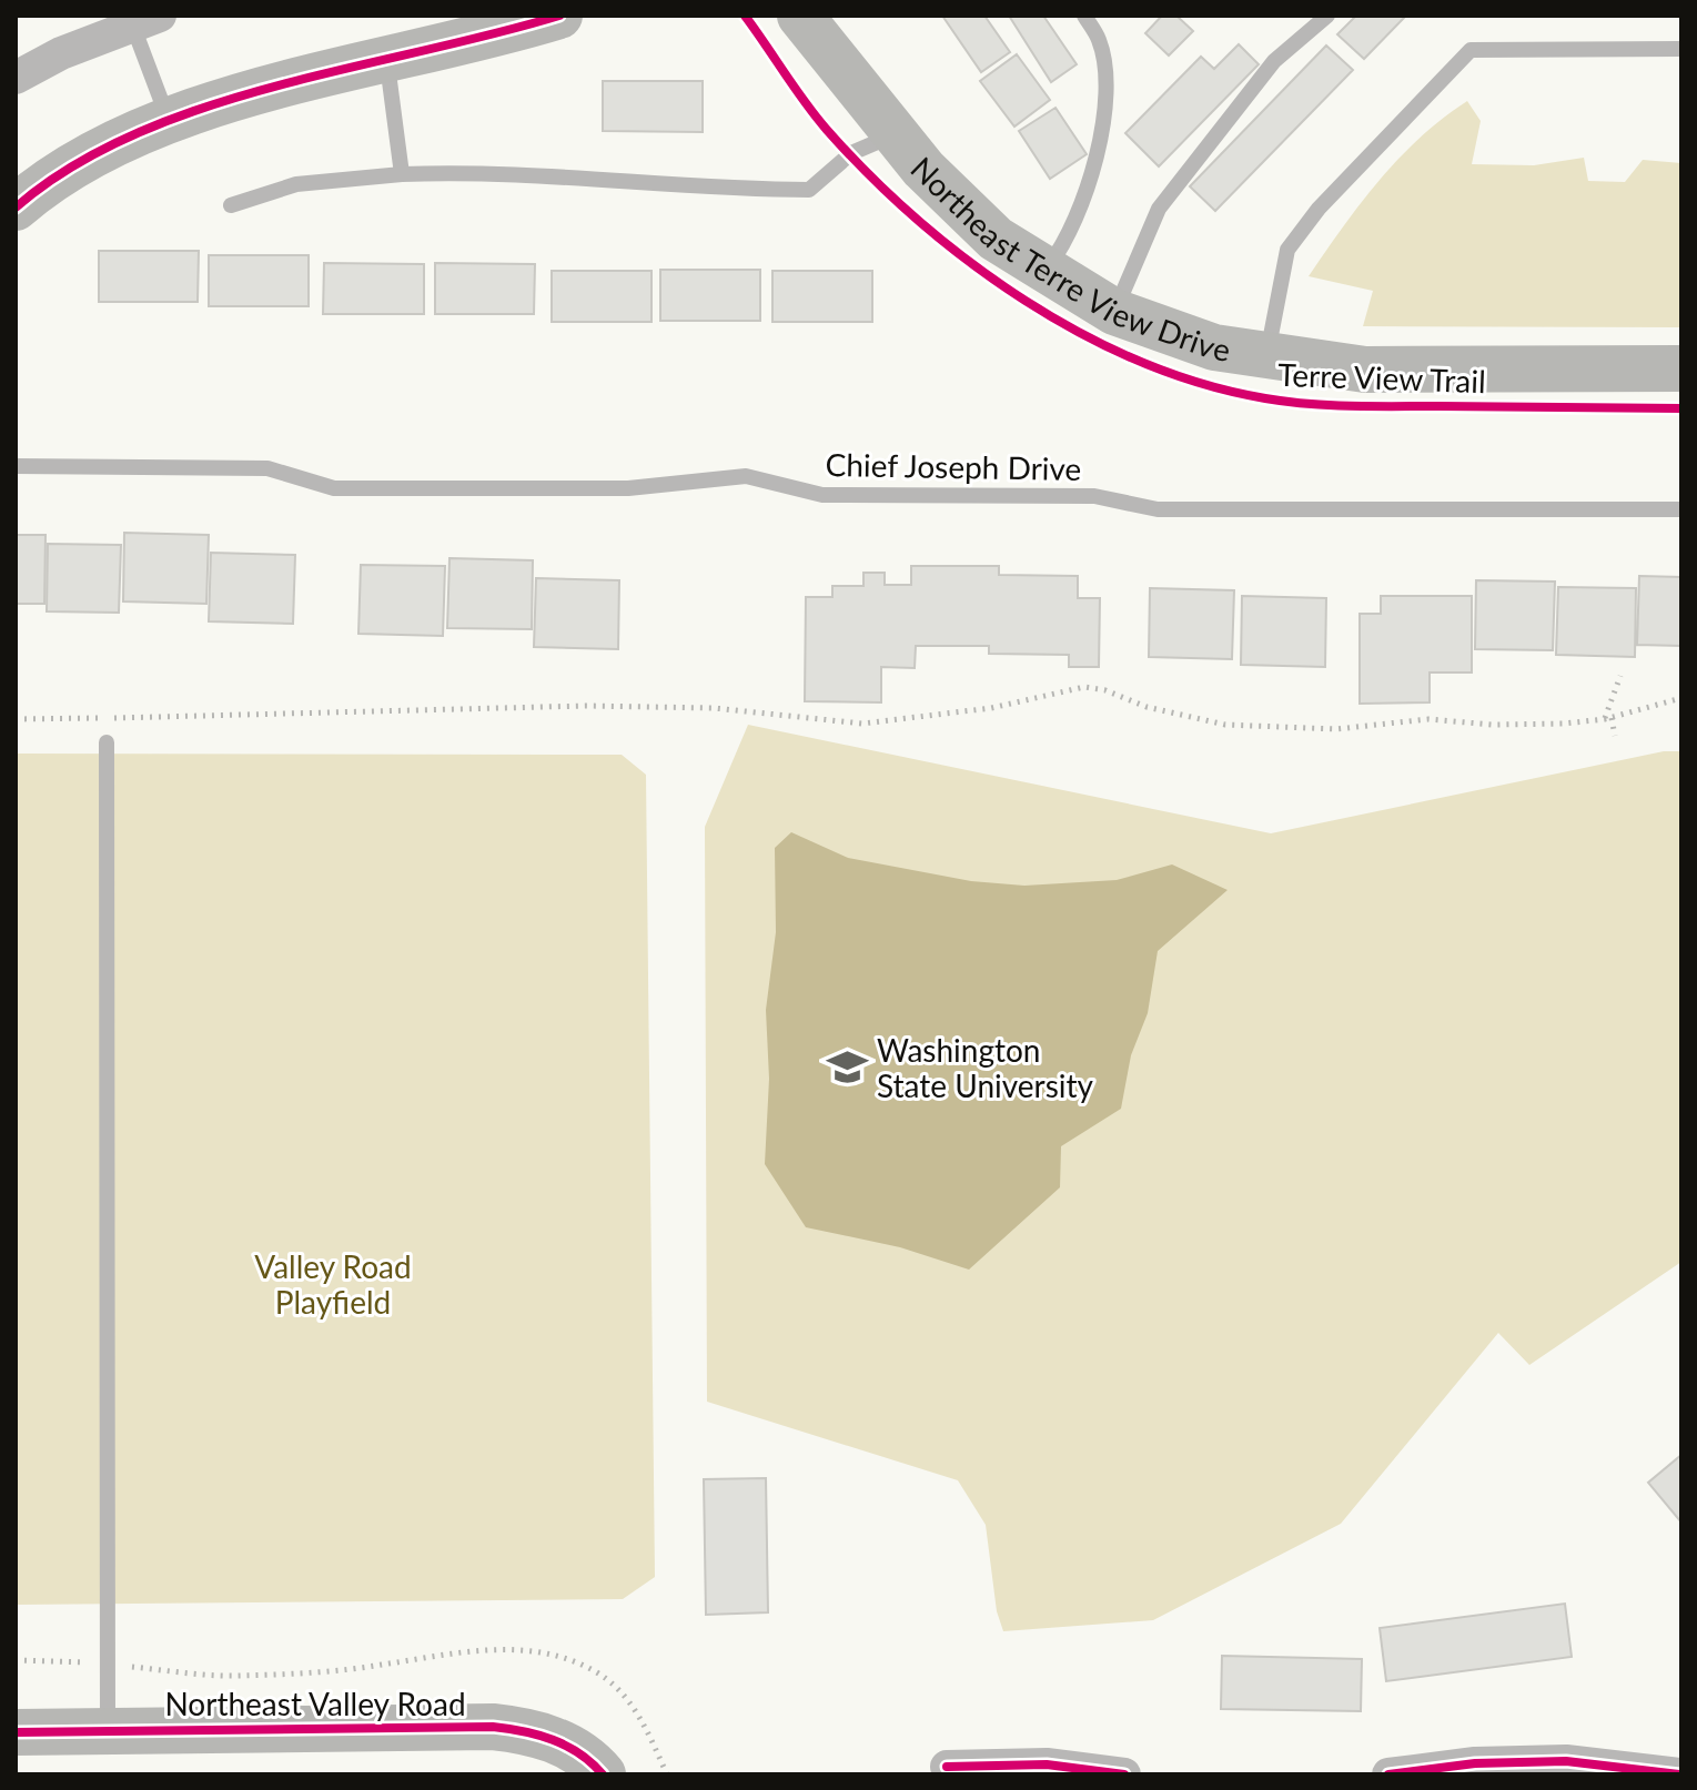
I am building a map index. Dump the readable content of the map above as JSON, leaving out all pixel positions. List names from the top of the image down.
{
  "streets": {
    "street": ["Northeast Terre View Drive", "Northeast Valley Road"],
    "lane": ["Chief Joseph Drive"],
    "cycle path": ["Terre View Trail"]
  },
  "parks": ["Valley Road Playfield"],
  "places": {
    "school or university": ["Washington State University"]
  }
}
